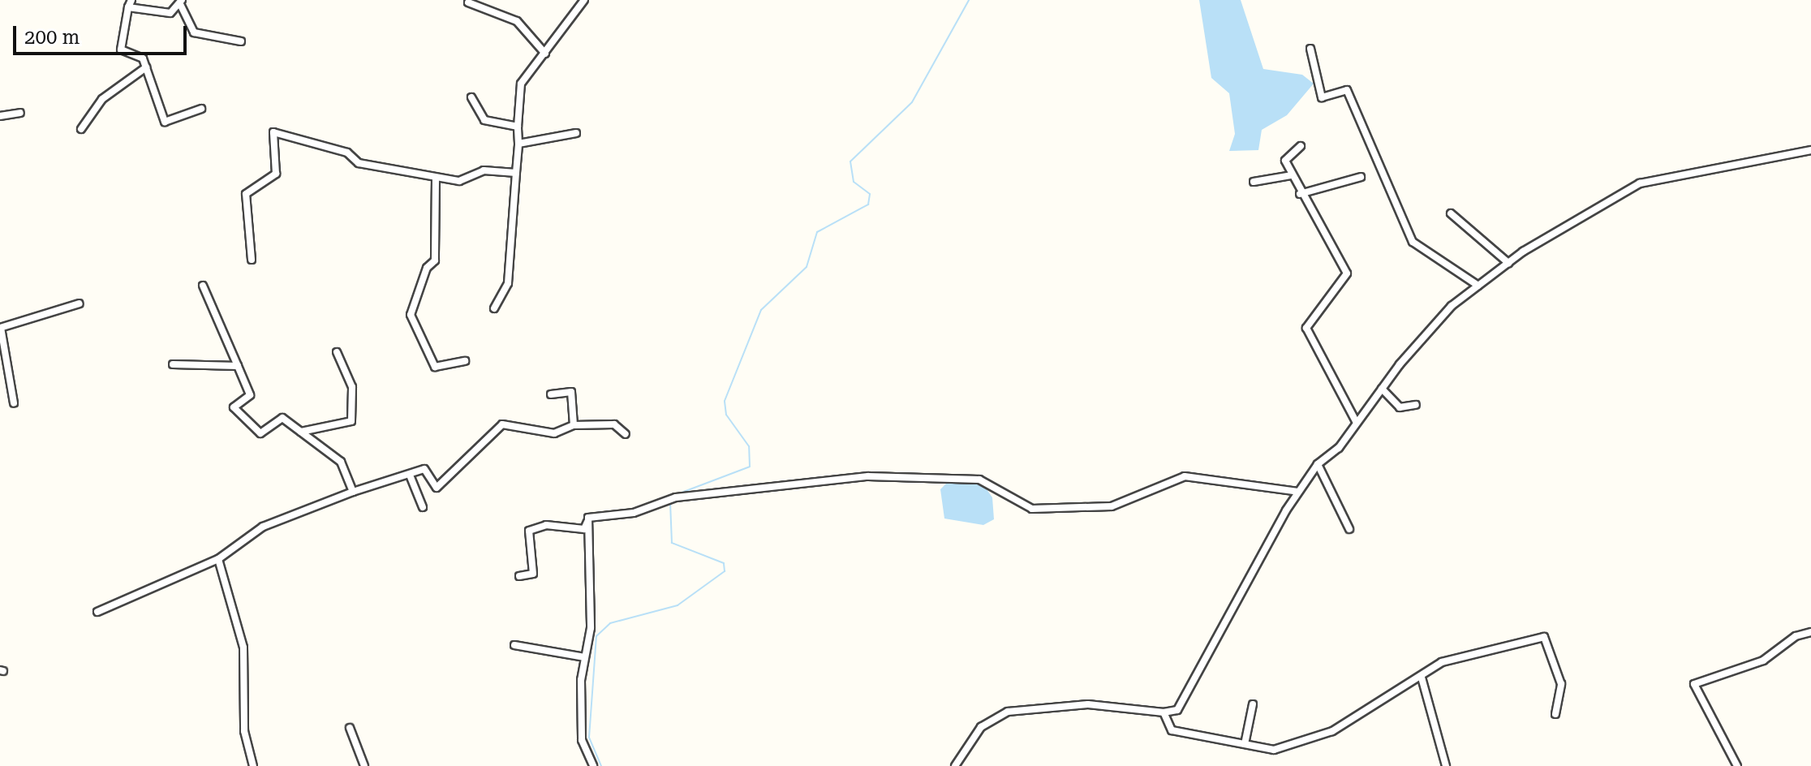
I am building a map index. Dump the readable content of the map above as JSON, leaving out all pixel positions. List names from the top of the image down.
{
  "scale_bar": "200 m"
}
